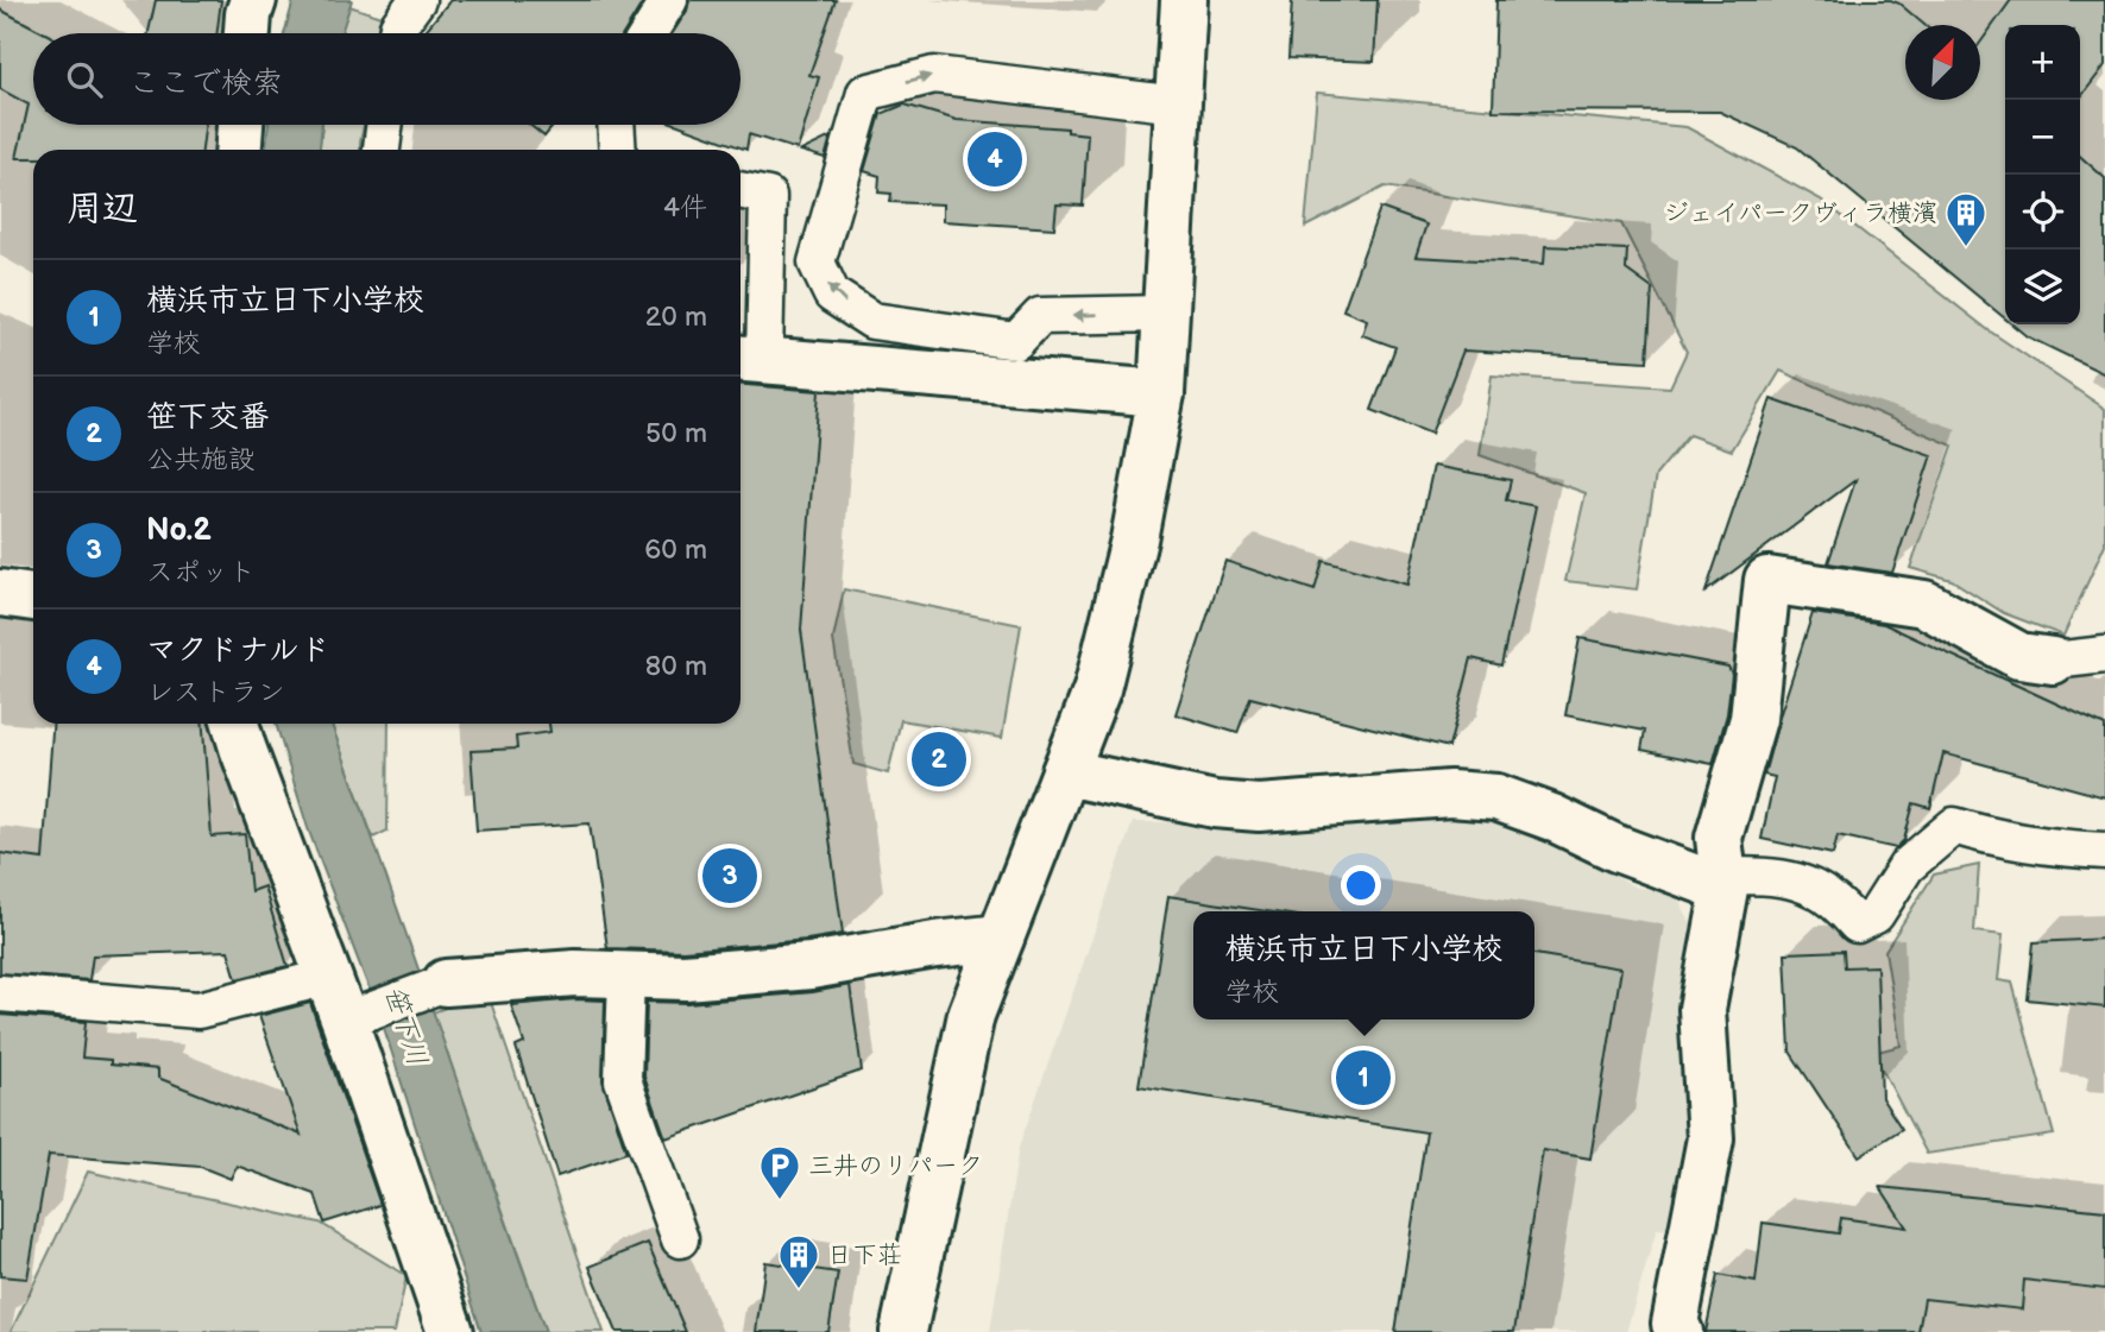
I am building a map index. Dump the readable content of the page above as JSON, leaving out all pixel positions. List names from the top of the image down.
{
  "water": ["笹下川"],
  "places": {
    "building": ["ジェイパークヴィラ横濱", "日下荘"],
    "parking": ["三井のリパーク"]
  },
  "north": "top right",
  "page": {
    "map_buttons": ["+", "−"],
    "search": "ここで検索",
    "pins": [
      "4",
      "2",
      "3",
      "1"
    ],
    "heading": ["周辺", "4件"],
    "list": [
      {
        "mark": "1",
        "name": "横浜市立日下小学校",
        "note": "学校",
        "value": "20 m"
      },
      {
        "mark": "2",
        "name": "笹下交番",
        "note": "公共施設",
        "value": "50 m"
      },
      {
        "mark": "3",
        "name": "No.2",
        "note": "スポット",
        "value": "60 m"
      },
      {
        "mark": "4",
        "name": "マクドナルド",
        "note": "レストラン",
        "value": "80 m"
      }
    ],
    "popup": ["横浜市立日下小学校", "学校"]
  }
}
